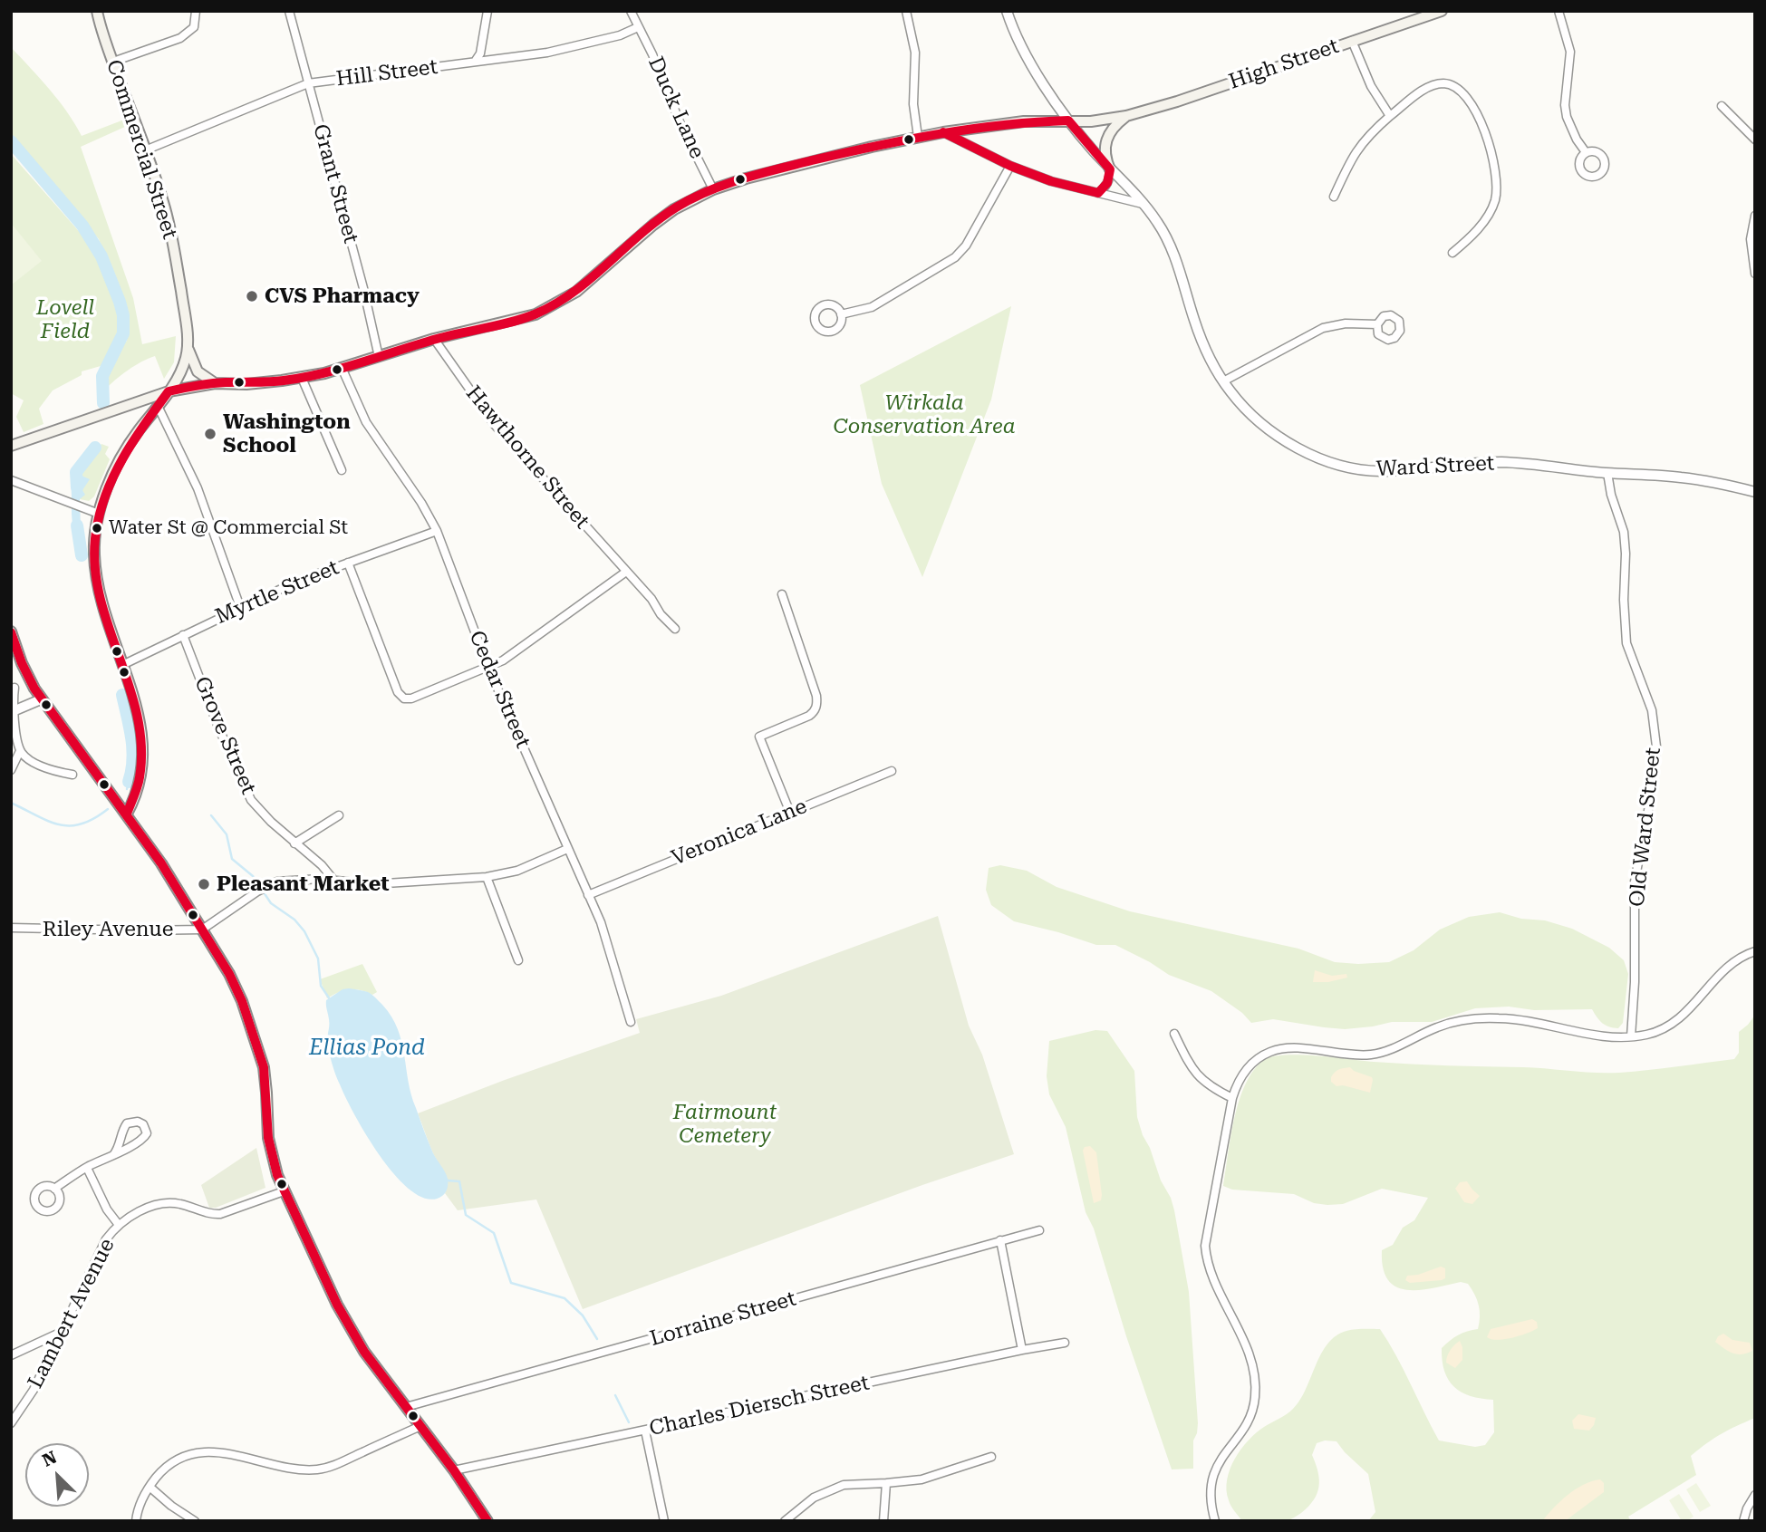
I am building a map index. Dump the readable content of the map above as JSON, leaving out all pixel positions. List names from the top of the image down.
{
  "streets": {
    "main road": ["High Street", "Commercial Street"],
    "street": [
      "Hill Street",
      "Duck Lane",
      "Grant Street",
      "Hawthorne Street",
      "Ward Street",
      "Myrtle Street",
      "Cedar Street",
      "Grove Street",
      "Old Ward Street",
      "Veronica Lane",
      "Riley Avenue",
      "Lambert Avenue",
      "Lorraine Street",
      "Charles Diersch Street"
    ]
  },
  "crossings": [
    ["High Street", "Duck Lane"],
    ["High Street", "Commercial Street"],
    ["High Street", "Grant Street"],
    ["High Street", "Hawthorne Street"],
    ["High Street", "Ward Street"],
    ["High Street", "Cedar Street"],
    ["Hill Street", "Duck Lane"],
    ["Hill Street", "Commercial Street"],
    ["Hill Street", "Grant Street"],
    ["Commercial Street", "Myrtle Street"],
    ["Ward Street", "Old Ward Street"],
    ["Myrtle Street", "Cedar Street"],
    ["Myrtle Street", "Grove Street"],
    ["Cedar Street", "Veronica Lane"]
  ],
  "water": ["Ellias Pond"],
  "parks": ["Lovell Field", "Wirkala Conservation Area", "Fairmount Cemetery"],
  "places": [
    "CVS Pharmacy",
    "Washington School",
    "Water St @ Commercial St",
    "Pleasant Market"
  ],
  "north": "top left"
}
